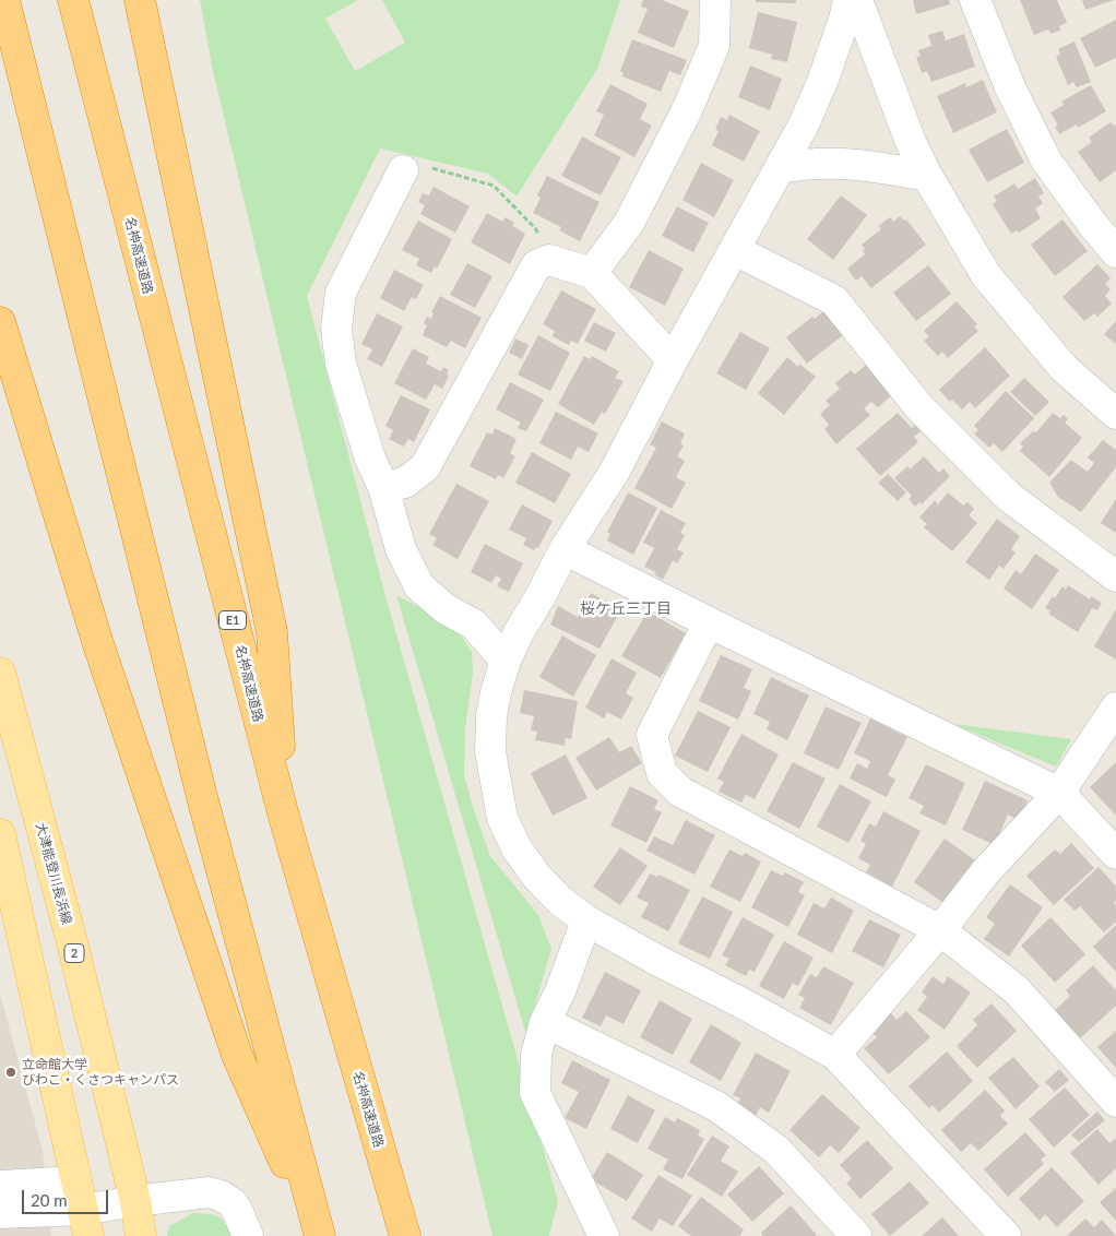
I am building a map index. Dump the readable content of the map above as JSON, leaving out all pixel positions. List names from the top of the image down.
{
  "streets": {
    "highway": ["名神高速道路", "E1"],
    "main road": ["大津能登川長浜線", "2"]
  },
  "districts": ["桜ケ丘三丁目"],
  "places": ["立命館大学 びわこ・くさつキャンパス"],
  "scale_bar": "20 m"
}
